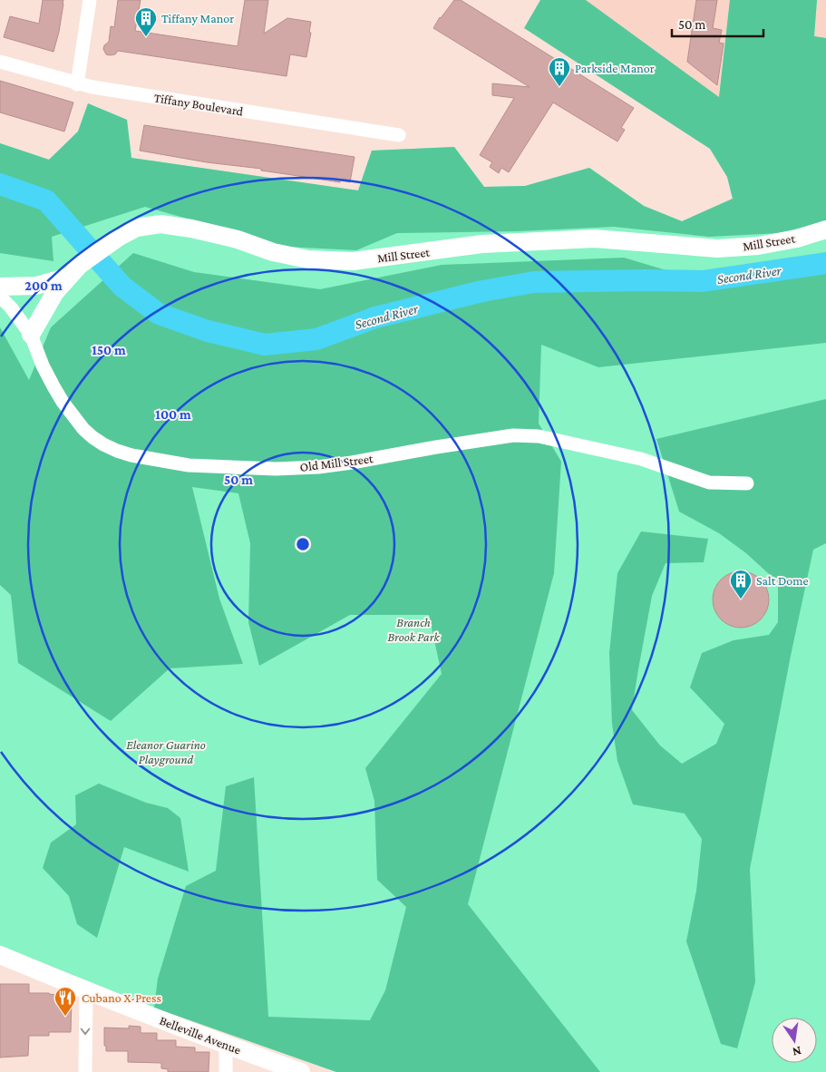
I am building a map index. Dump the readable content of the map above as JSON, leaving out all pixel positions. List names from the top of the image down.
{
  "streets": {
    "street": [
      "Tiffany Boulevard",
      "Mill Street",
      "Old Mill Street",
      "Belleville Avenue"
    ]
  },
  "water": ["Second River"],
  "parks": ["Branch Brook Park", "Eleanor Guarino Playground"],
  "places": {
    "building": ["Tiffany Manor", "Parkside Manor", "Salt Dome"],
    "restaurant": ["Cubano X-Press"]
  },
  "scale_bar": "50 m",
  "north": "bottom",
  "rings": [
    "200 m",
    "150 m",
    "100 m",
    "50 m"
  ]
}
